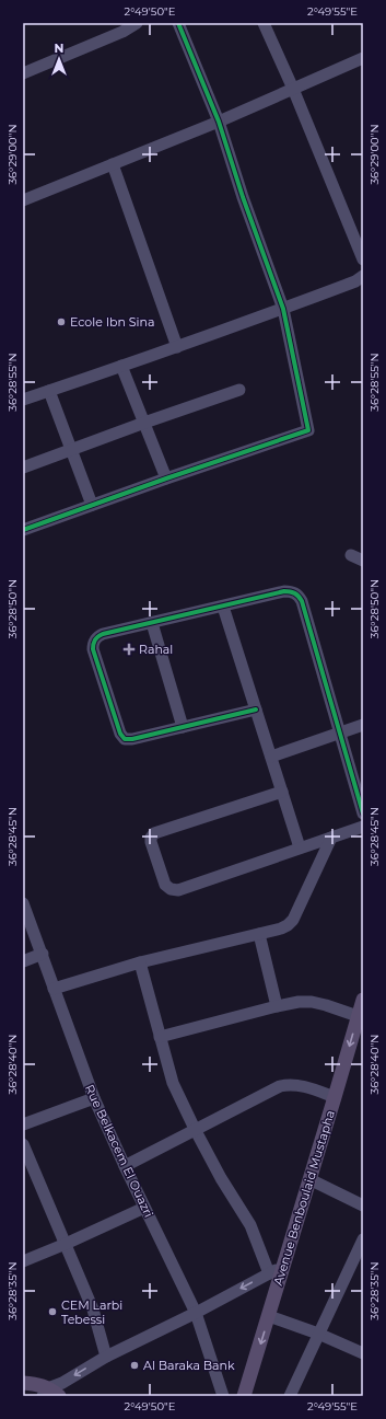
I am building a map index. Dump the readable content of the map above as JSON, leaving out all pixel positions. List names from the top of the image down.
{
  "streets": {
    "main road": ["Avenue Benboulaid Mustapha"],
    "street": ["Rue Belkacem El Ouazri"]
  },
  "one_way": ["Avenue Benboulaid Mustapha"],
  "places": {
    "other": ["Ecole Ibn Sina", "CEM Larbi Tebessi", "Al Baraka Bank"],
    "health": ["Rahal"]
  },
  "north": "top",
  "coordinates": [
    "2°49'50\"E",
    "2°49'55\"E",
    "36°29'00\"N",
    "36°28'55\"N",
    "36°28'50\"N",
    "36°28'45\"N",
    "36°28'40\"N",
    "36°28'35\"N"
  ]
}
